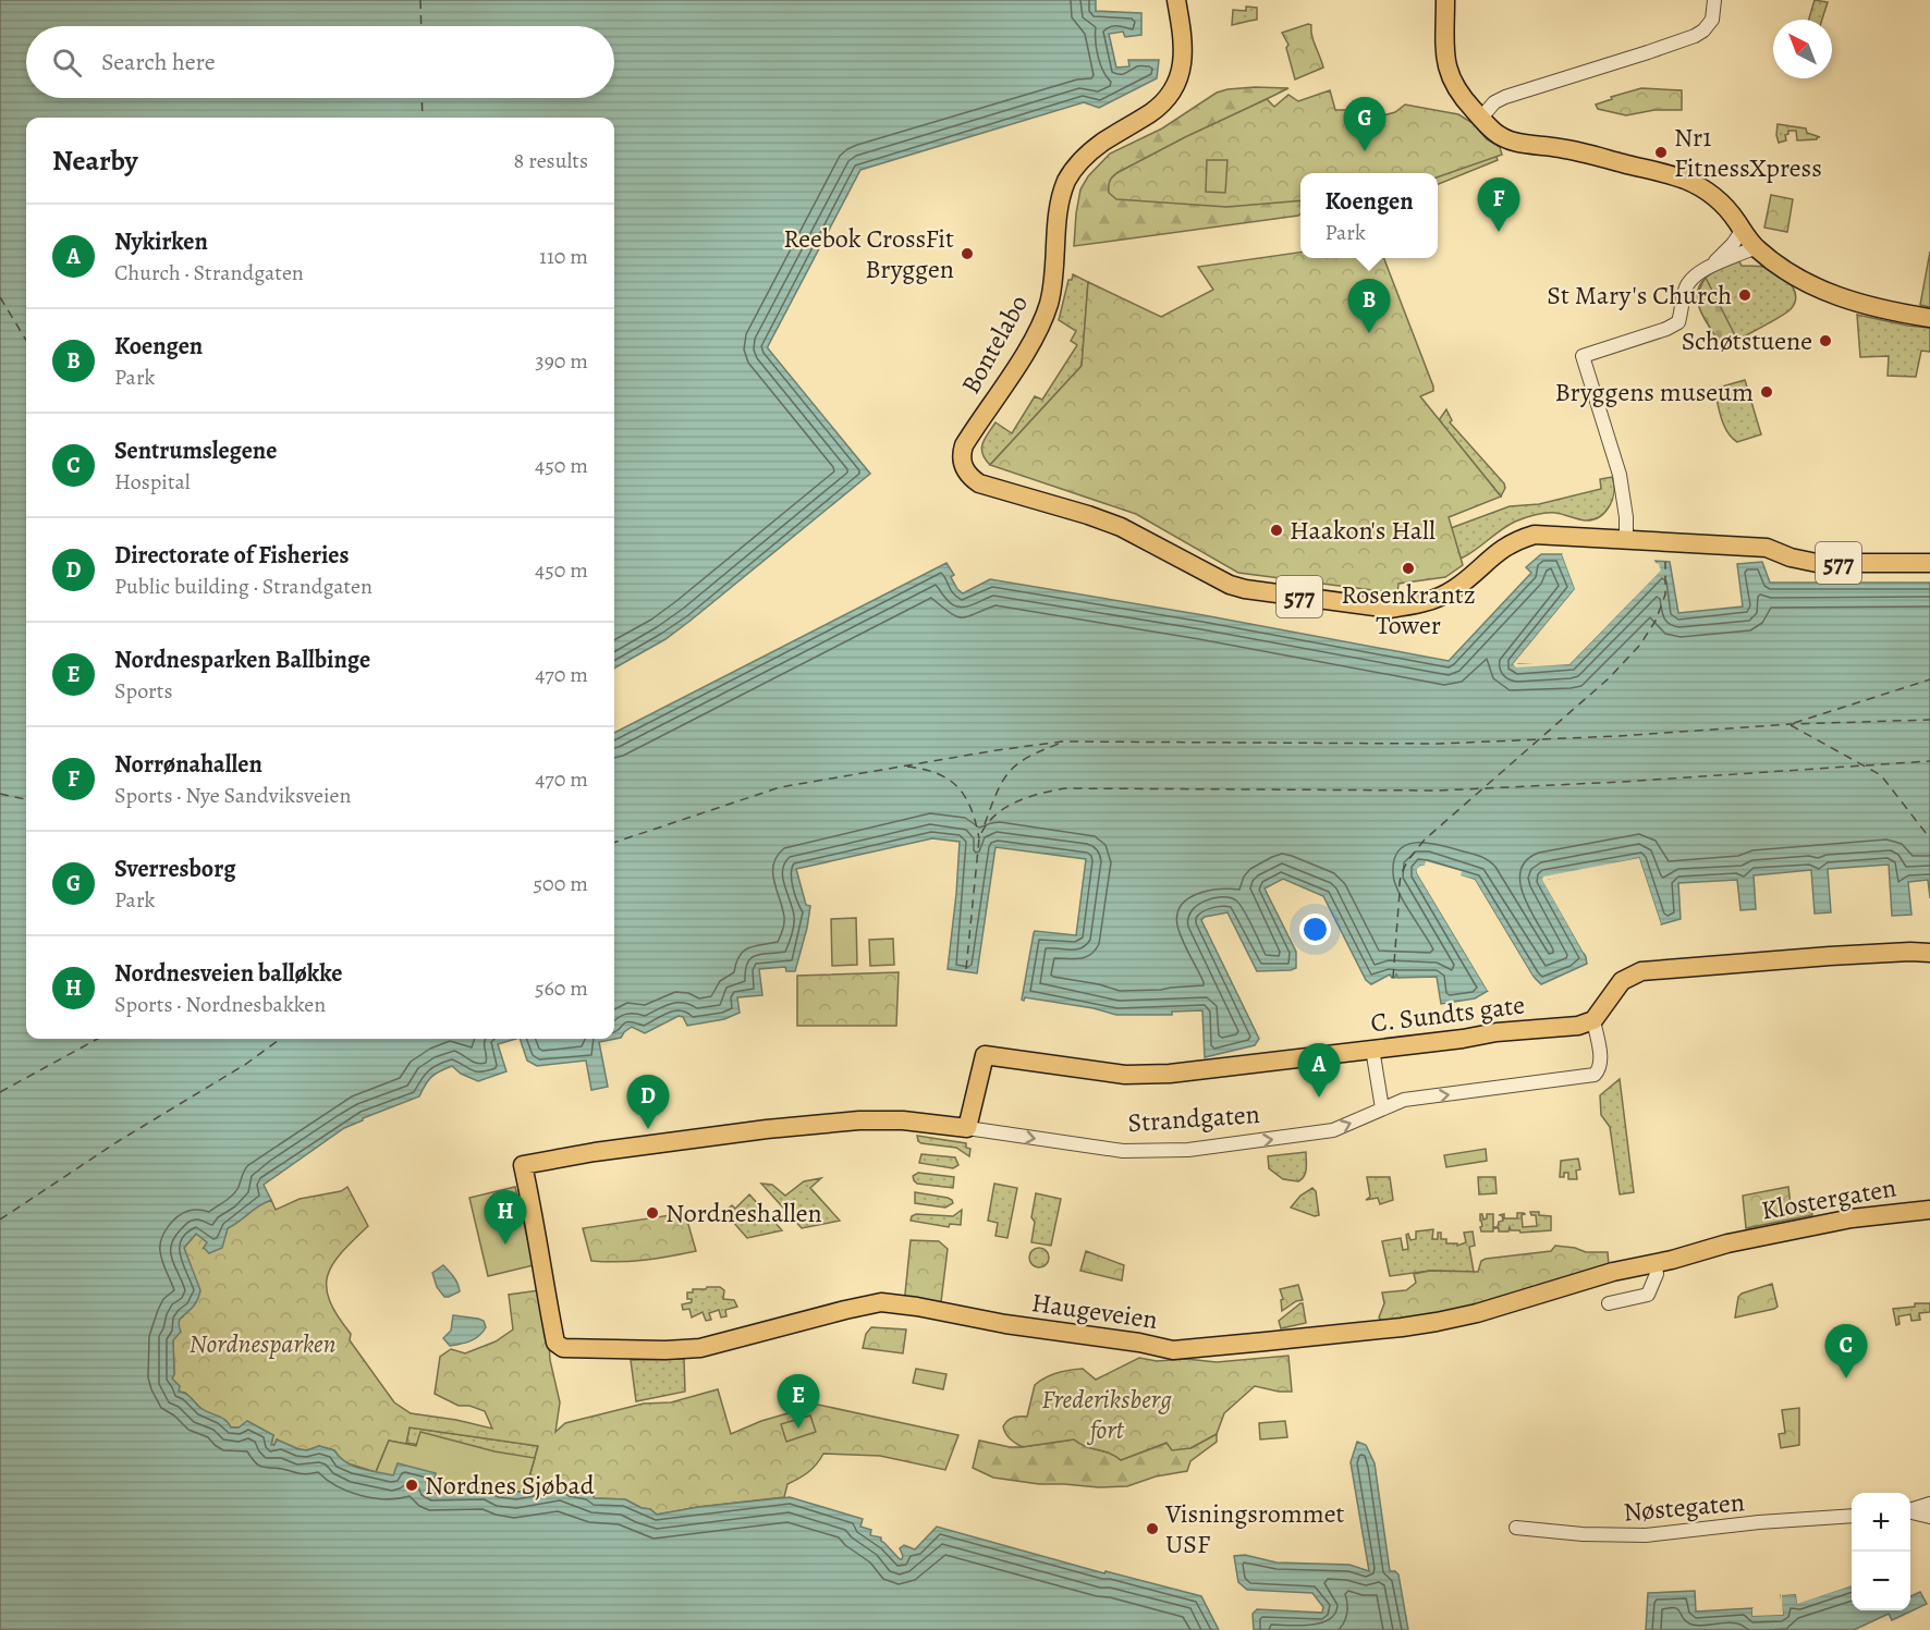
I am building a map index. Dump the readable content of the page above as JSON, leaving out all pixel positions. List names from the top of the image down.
{
  "streets": {
    "main road": [
      "Bontelabo",
      "577",
      "C. Sundts gate",
      "Klostergaten",
      "Haugeveien"
    ],
    "street": ["Strandgaten", "Nøstegaten"]
  },
  "crossings": [
    ["Bontelabo", "577"],
    ["C. Sundts gate", "Strandgaten"],
    ["C. Sundts gate", "Haugeveien"],
    ["Strandgaten", "Haugeveien"],
    ["Klostergaten", "Haugeveien"]
  ],
  "one_way": ["Strandgaten"],
  "parks": ["Nordnesparken", "Frederiksberg fort"],
  "places": [
    "Nr1 FitnessXpress",
    "Reebok CrossFit Bryggen",
    "St Mary's Church",
    "Schøtstuene",
    "Bryggens museum",
    "Haakon's Hall",
    "Rosenkrantz Tower",
    "Nordneshallen",
    "Nordnes Sjøbad",
    "Visningsrommet USF"
  ],
  "north": "top left",
  "page": {
    "search": "Search here",
    "pins": [
      "G",
      "F",
      "B",
      "A",
      "D",
      "H",
      "C",
      "E"
    ],
    "heading": ["Nearby", "8 results"],
    "popup": ["Koengen", "Park"],
    "list": [
      {
        "mark": "A",
        "name": "Nykirken",
        "note": "Church · Strandgaten",
        "value": "110 m"
      },
      {
        "mark": "B",
        "name": "Koengen",
        "note": "Park",
        "value": "390 m"
      },
      {
        "mark": "C",
        "name": "Sentrumslegene",
        "note": "Hospital",
        "value": "450 m"
      },
      {
        "mark": "D",
        "name": "Directorate of Fisheries",
        "note": "Public building · Strandgaten",
        "value": "450 m"
      },
      {
        "mark": "E",
        "name": "Nordnesparken Ballbinge",
        "note": "Sports",
        "value": "470 m"
      },
      {
        "mark": "F",
        "name": "Norrønahallen",
        "note": "Sports · Nye Sandviksveien",
        "value": "470 m"
      },
      {
        "mark": "G",
        "name": "Sverresborg",
        "note": "Park",
        "value": "500 m"
      },
      {
        "mark": "H",
        "name": "Nordnesveien balløkke",
        "note": "Sports · Nordnesbakken",
        "value": "560 m"
      }
    ],
    "map_buttons": ["+", "−"]
  }
}
